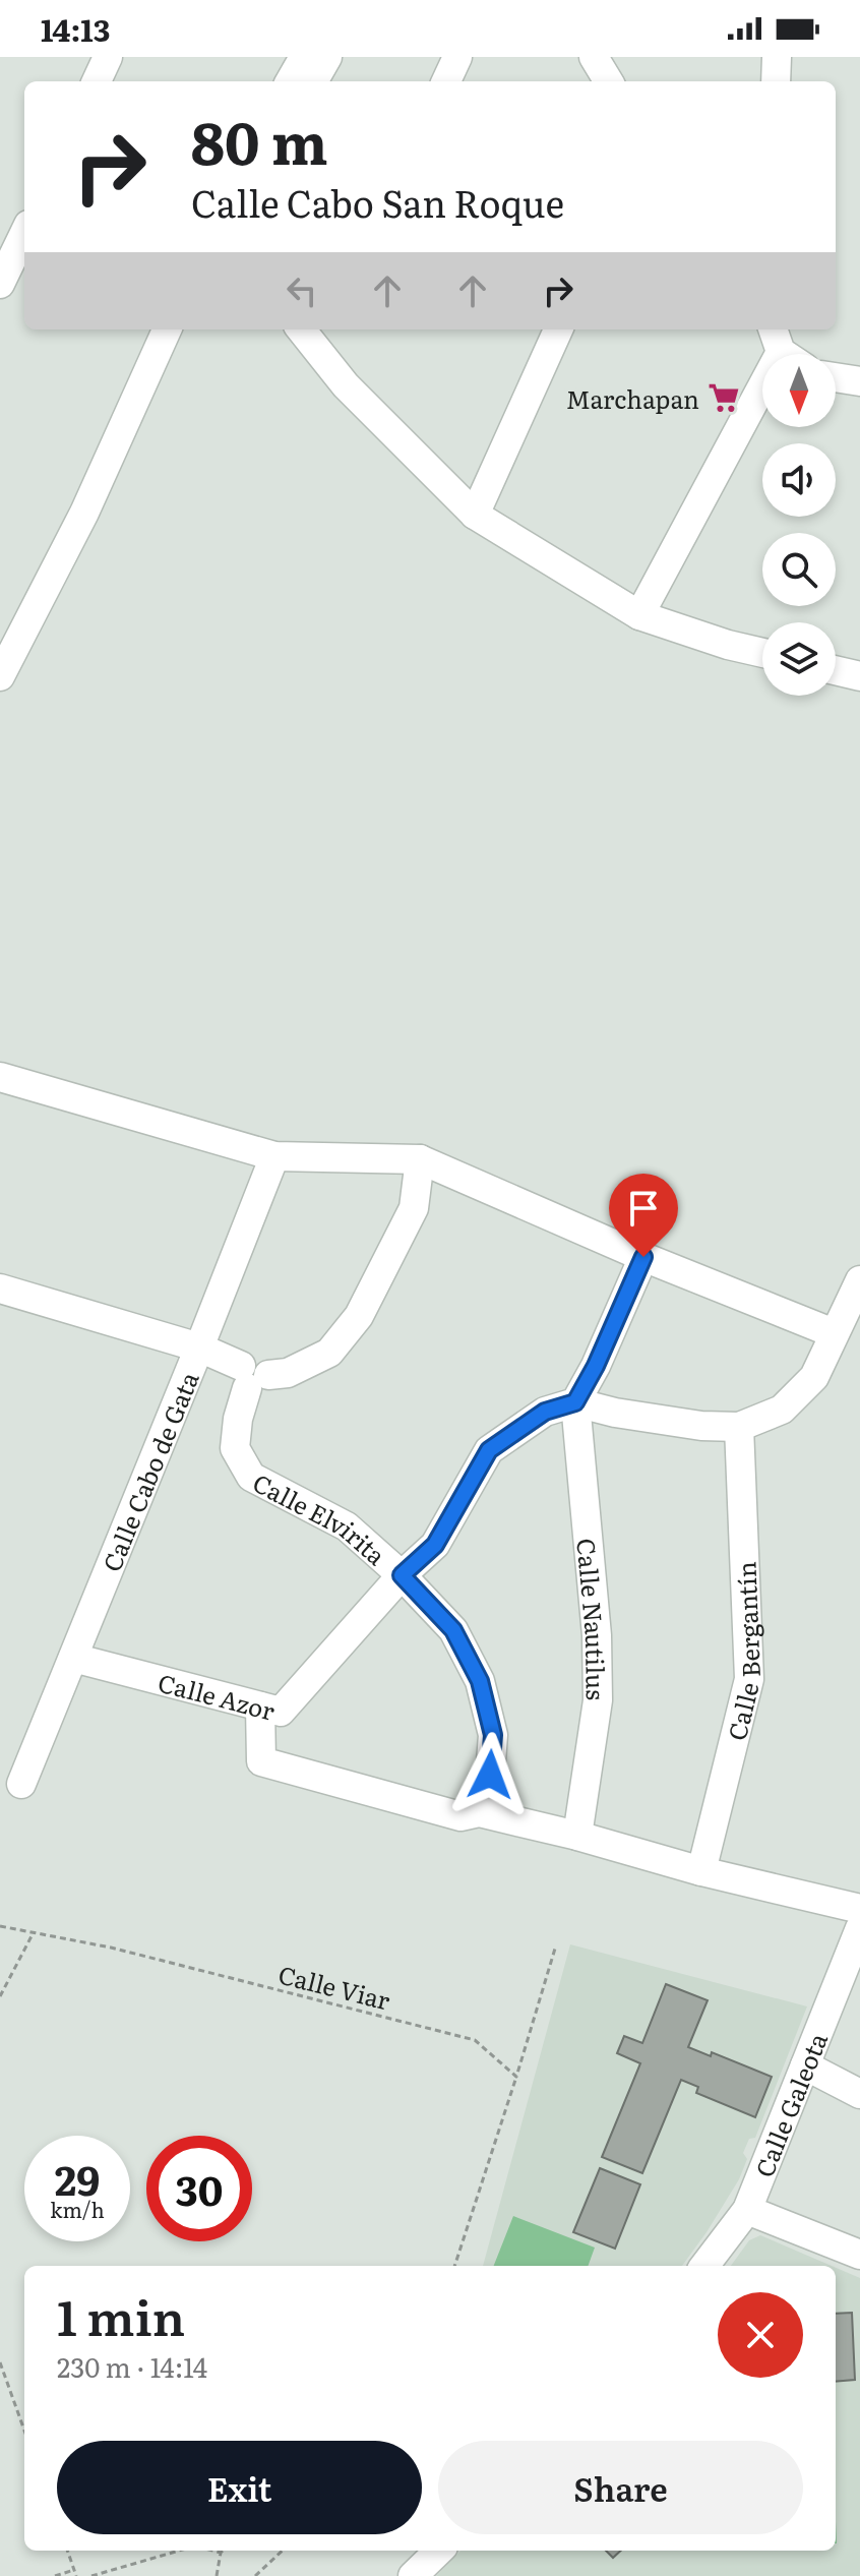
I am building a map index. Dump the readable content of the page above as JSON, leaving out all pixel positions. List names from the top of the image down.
{
  "streets": {
    "street": [
      "Calle Cabo de Gata",
      "Calle Elvirita",
      "Calle Nautilus",
      "Calle Bergantín",
      "Calle Azor",
      "Calle Galeota"
    ],
    "path": ["Calle Viar"]
  },
  "crossings": [
    ["Calle Cabo de Gata", "Calle Azor"],
    ["Calle Elvirita", "Calle Azor"]
  ],
  "places": {
    "supermarket": ["Marchapan"]
  },
  "north": "bottom",
  "page": {
    "status": "14:13",
    "turn": ["80 m", "Calle Cabo San Roque"],
    "speed": "29 km/h",
    "limit": "30",
    "heading": ["1 min", "230 m · 14:14"],
    "buttons": ["Exit", "Share"]
  }
}
